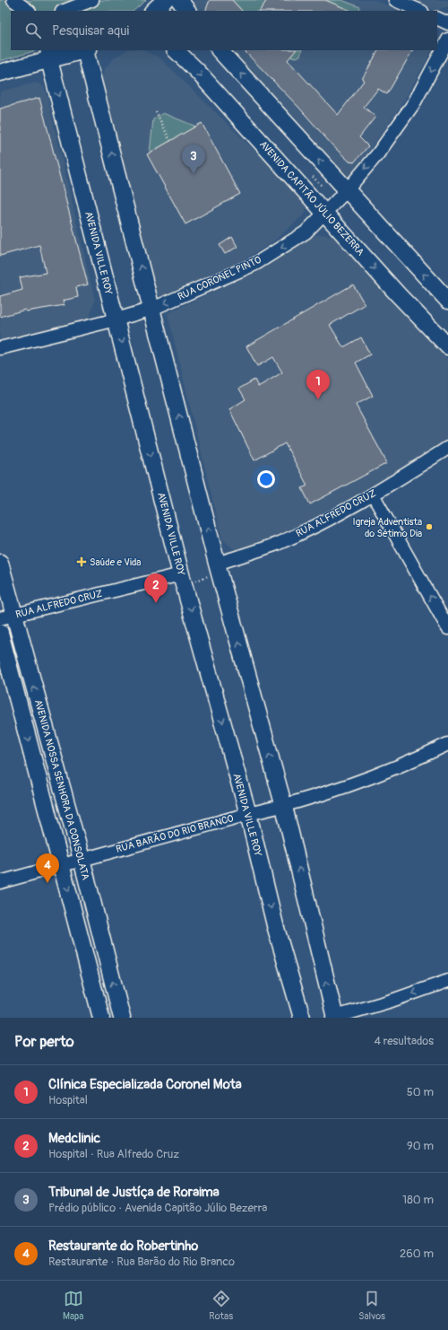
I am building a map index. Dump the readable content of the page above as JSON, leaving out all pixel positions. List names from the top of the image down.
{
  "streets": {
    "main road": ["AVENIDA CAPITÃO JÚLIO BEZERRA", "AVENIDA VILLE ROY", "AVENIDA NOSSA SENHORA DA CONSOLATA"],
    "street": ["RUA CORONEL PINTO", "RUA ALFREDO CRUZ", "RUA BARÃO DO RIO BRANCO"]
  },
  "crossings": [
    ["AVENIDA CAPITÃO JÚLIO BEZERRA", "RUA CORONEL PINTO"],
    ["AVENIDA VILLE ROY", "RUA CORONEL PINTO"],
    ["AVENIDA VILLE ROY", "RUA ALFREDO CRUZ"],
    ["AVENIDA VILLE ROY", "RUA BARÃO DO RIO BRANCO"],
    ["RUA ALFREDO CRUZ", "AVENIDA NOSSA SENHORA DA CONSOLATA"],
    ["AVENIDA NOSSA SENHORA DA CONSOLATA", "RUA BARÃO DO RIO BRANCO"]
  ],
  "one_way": ["RUA CORONEL PINTO"],
  "places": {
    "other": ["Igreja Adventista do Sétimo Dia"],
    "health": ["Saúde e Vida"]
  },
  "page": {
    "search": "Pesquisar aqui",
    "pins": [
      "3",
      "1",
      "2",
      "4"
    ],
    "heading": ["Por perto", "4 resultados"],
    "list": [
      {
        "mark": "1",
        "name": "Clínica Especializada Coronel Mota",
        "note": "Hospital",
        "value": "50 m"
      },
      {
        "mark": "2",
        "name": "Medclinic",
        "note": "Hospital · Rua Alfredo Cruz",
        "value": "90 m"
      },
      {
        "mark": "3",
        "name": "Tribunal de Justíça de Roraima",
        "note": "Prédio público · Avenida Capitão Júlio Bezerra",
        "value": "180 m"
      },
      {
        "mark": "4",
        "name": "Restaurante do Robertinho",
        "note": "Restaurante · Rua Barão do Rio Branco",
        "value": "260 m"
      }
    ],
    "nav": ["Mapa", "Rotas", "Salvos"]
  }
}
